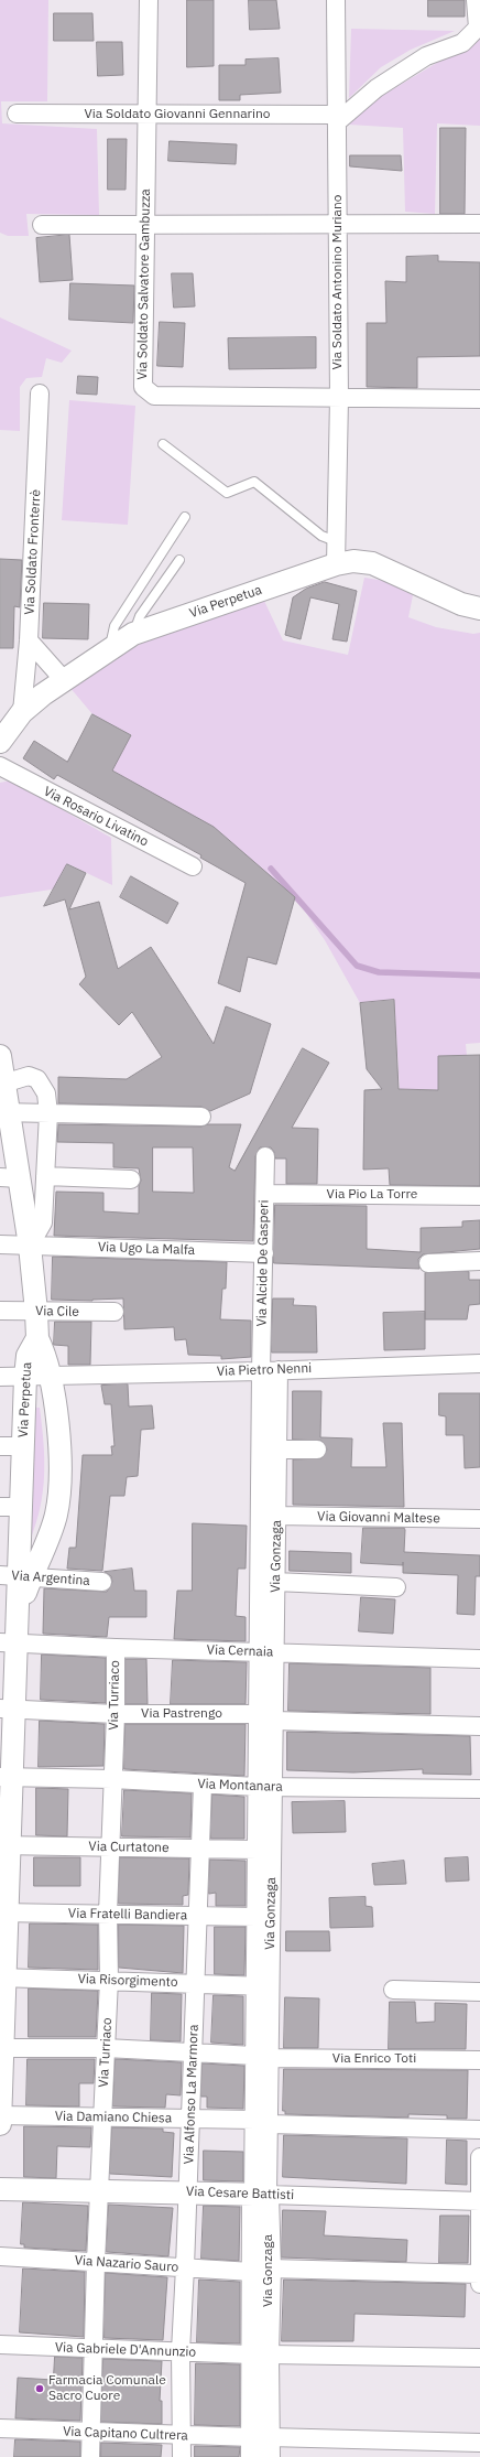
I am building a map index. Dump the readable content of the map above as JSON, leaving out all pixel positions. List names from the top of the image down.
{
  "streets": {
    "street": [
      "Via Soldato Giovanni Gennarino",
      "Via Soldato Antonino Muriano",
      "Via Soldato Salvatore Gambuzza",
      "Via Soldato Fronterrè",
      "Via Perpetua",
      "Via Rosario Livatino",
      "Via Pio La Torre",
      "Via Ugo La Malfa",
      "Via Alcide De Gasperi",
      "Via Cile",
      "Via Pietro Nenni",
      "Via Giovanni Maltese",
      "Via Gonzaga",
      "Via Argentina",
      "Via Cernaia",
      "Via Turriaco",
      "Via Pastrengo",
      "Via Montanara",
      "Via Curtatone",
      "Via Fratelli Bandiera",
      "Via Risorgimento",
      "Via Enrico Toti",
      "Via Alfonso La Marmora",
      "Via Damiano Chiesa",
      "Via Cesare Battisti",
      "Via Nazario Sauro",
      "Via Gabriele D'Annunzio",
      "Via Capitano Cultrera"
    ]
  },
  "crossings": [
    ["Via Soldato Giovanni Gennarino", "Via Soldato Antonino Muriano"],
    ["Via Soldato Giovanni Gennarino", "Via Soldato Salvatore Gambuzza"],
    ["Via Soldato Antonino Muriano", "Via Soldato Salvatore Gambuzza"],
    ["Via Soldato Antonino Muriano", "Via Perpetua"],
    ["Via Soldato Fronterrè", "Via Perpetua"],
    ["Via Perpetua", "Via Ugo La Malfa"],
    ["Via Perpetua", "Via Cile"],
    ["Via Perpetua", "Via Pietro Nenni"],
    ["Via Perpetua", "Via Argentina"],
    ["Via Pio La Torre", "Via Alcide De Gasperi"],
    ["Via Ugo La Malfa", "Via Alcide De Gasperi"],
    ["Via Alcide De Gasperi", "Via Pietro Nenni"],
    ["Via Alcide De Gasperi", "Via Gonzaga"],
    ["Via Pietro Nenni", "Via Gonzaga"],
    ["Via Giovanni Maltese", "Via Gonzaga"],
    ["Via Gonzaga", "Via Cernaia"],
    ["Via Gonzaga", "Via Pastrengo"],
    ["Via Gonzaga", "Via Montanara"],
    ["Via Gonzaga", "Via Curtatone"],
    ["Via Gonzaga", "Via Fratelli Bandiera"],
    ["Via Gonzaga", "Via Risorgimento"],
    ["Via Gonzaga", "Via Enrico Toti"],
    ["Via Gonzaga", "Via Damiano Chiesa"],
    ["Via Gonzaga", "Via Cesare Battisti"],
    ["Via Gonzaga", "Via Nazario Sauro"],
    ["Via Gonzaga", "Via Gabriele D'Annunzio"],
    ["Via Gonzaga", "Via Capitano Cultrera"],
    ["Via Cernaia", "Via Turriaco"],
    ["Via Turriaco", "Via Pastrengo"],
    ["Via Turriaco", "Via Montanara"],
    ["Via Turriaco", "Via Curtatone"],
    ["Via Turriaco", "Via Fratelli Bandiera"],
    ["Via Turriaco", "Via Risorgimento"],
    ["Via Turriaco", "Via Enrico Toti"],
    ["Via Turriaco", "Via Damiano Chiesa"],
    ["Via Turriaco", "Via Cesare Battisti"],
    ["Via Turriaco", "Via Nazario Sauro"],
    ["Via Turriaco", "Via Gabriele D'Annunzio"],
    ["Via Turriaco", "Via Capitano Cultrera"],
    ["Via Montanara", "Via Alfonso La Marmora"],
    ["Via Curtatone", "Via Alfonso La Marmora"],
    ["Via Fratelli Bandiera", "Via Alfonso La Marmora"],
    ["Via Risorgimento", "Via Alfonso La Marmora"],
    ["Via Enrico Toti", "Via Alfonso La Marmora"],
    ["Via Alfonso La Marmora", "Via Damiano Chiesa"],
    ["Via Alfonso La Marmora", "Via Cesare Battisti"],
    ["Via Alfonso La Marmora", "Via Nazario Sauro"],
    ["Via Alfonso La Marmora", "Via Gabriele D'Annunzio"],
    ["Via Alfonso La Marmora", "Via Capitano Cultrera"]
  ],
  "places": ["Farmacia Comunale Sacro Cuore"]
}
